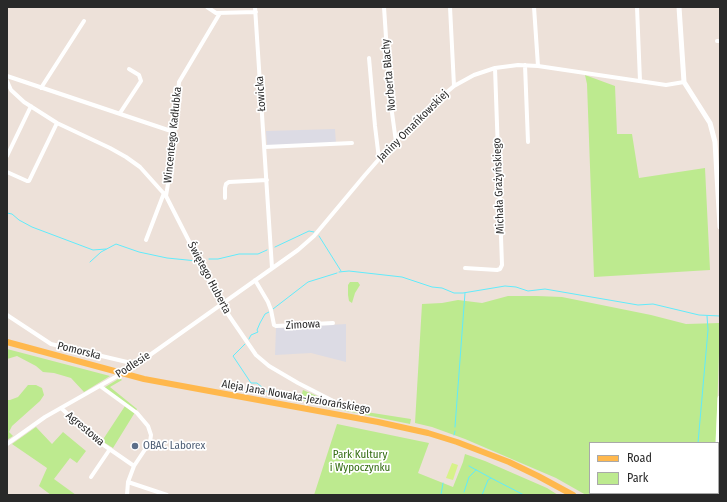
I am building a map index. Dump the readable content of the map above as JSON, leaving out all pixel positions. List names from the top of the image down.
{
  "streets": {
    "main road": ["Aleja Jana Nowaka-Jeziorańskiego"],
    "street": [
      "Norberta Blachy",
      "Łowicka",
      "Janiny Omańkowskiej",
      "Wincentego Kadłubka",
      "Michała Grażyńskiego",
      "Świętego Huberta",
      "Zimowa",
      "Pomorska",
      "Podlesie",
      "Agrestowa"
    ]
  },
  "crossings": [
    ["Norberta Blachy", "Janiny Omańkowskiej"],
    ["Łowicka", "Janiny Omańkowskiej"],
    ["Janiny Omańkowskiej", "Michała Grażyńskiego"],
    ["Janiny Omańkowskiej", "Zimowa"],
    ["Janiny Omańkowskiej", "Podlesie"],
    ["Wincentego Kadłubka", "Świętego Huberta"],
    ["Świętego Huberta", "Podlesie"],
    ["Zimowa", "Podlesie"],
    ["Pomorska", "Podlesie"],
    ["Podlesie", "Agrestowa"]
  ],
  "parks": ["Park Kultury i Wypoczynku"],
  "places": ["OBAC Laborex"],
  "legend": ["Road", "Park"]
}
